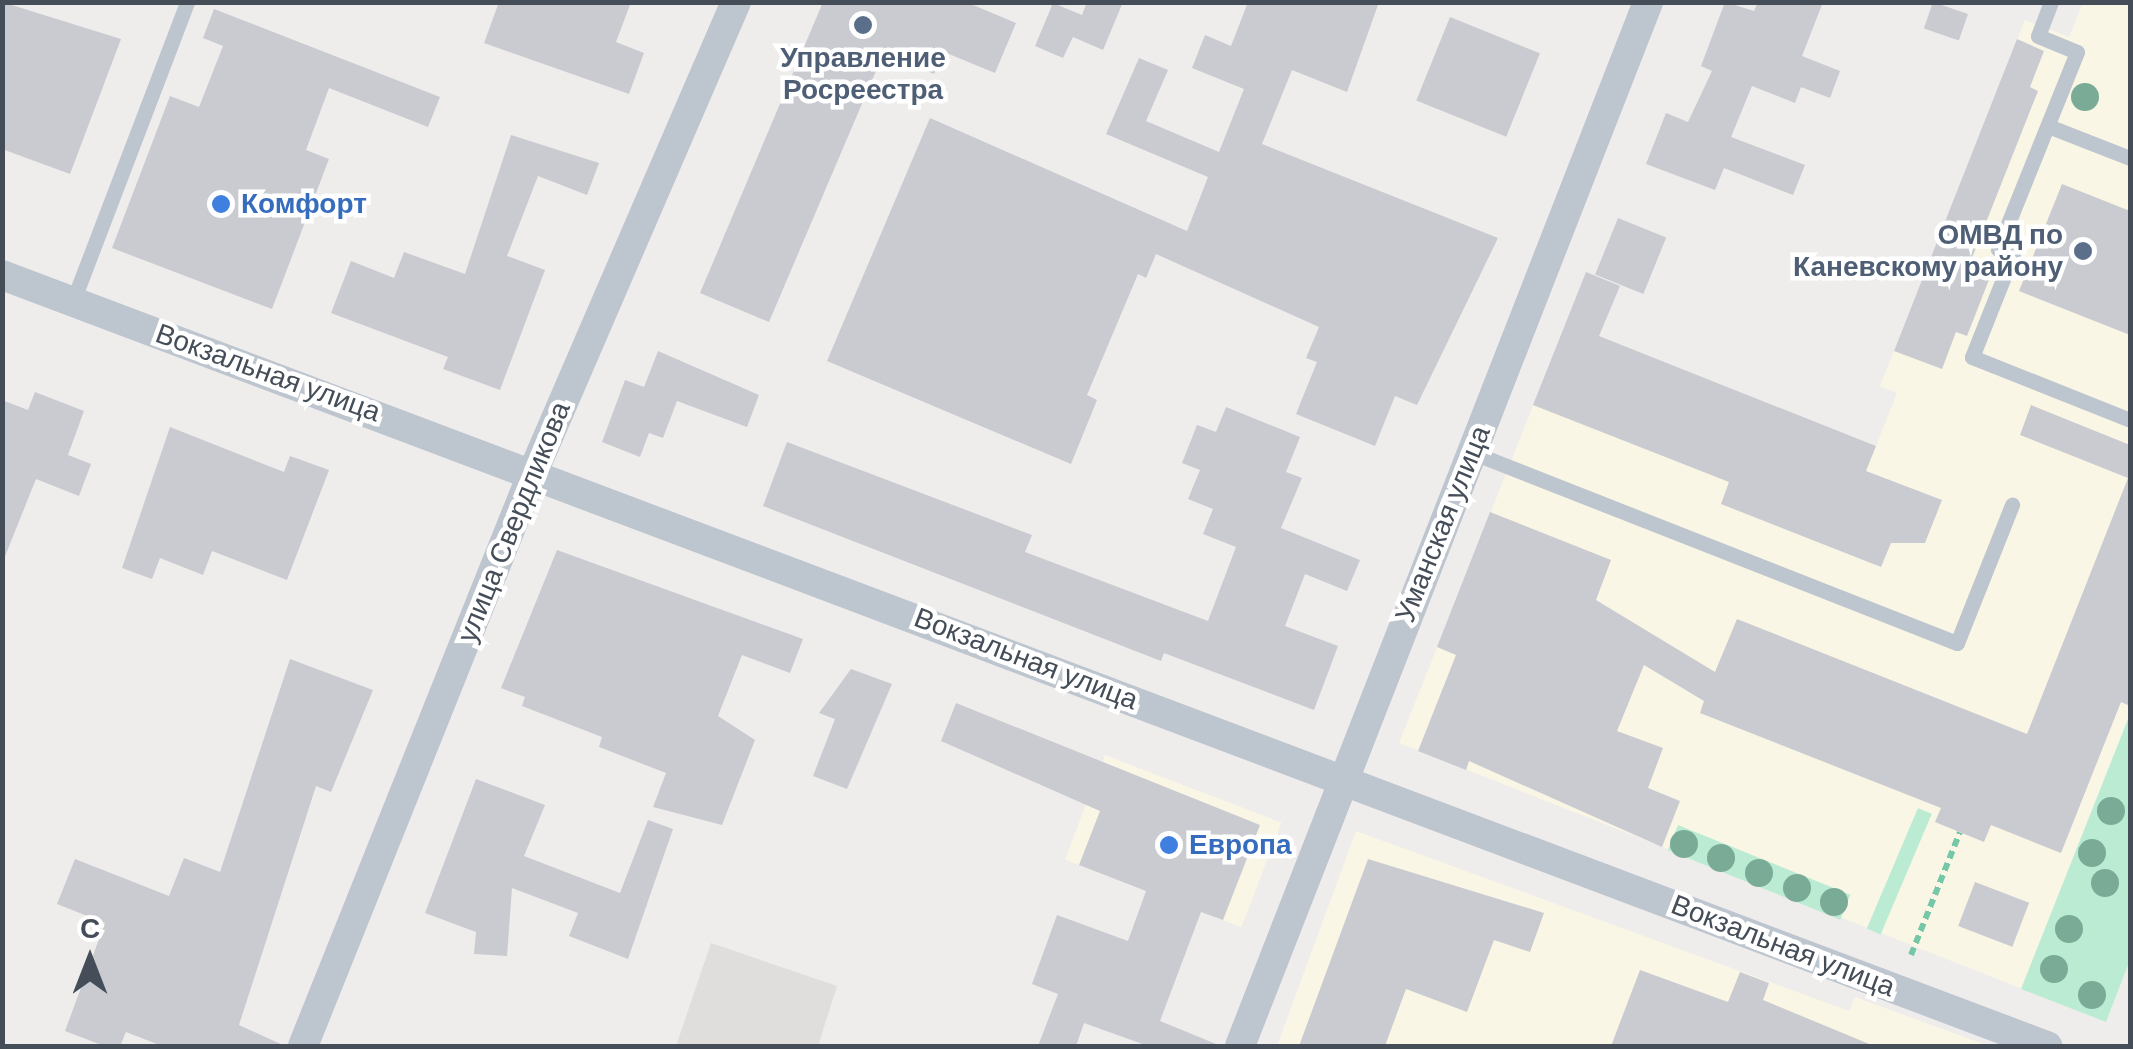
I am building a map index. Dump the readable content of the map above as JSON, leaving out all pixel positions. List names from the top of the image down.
{
  "streets": {
    "street": ["Вокзальная улица", "улица Свердликова", "Уманская улица"]
  },
  "crossings": [
    ["Вокзальная улица", "улица Свердликова"],
    ["Вокзальная улица", "Уманская улица"]
  ],
  "places": [
    "Управление Росреестра",
    "Комфорт",
    "ОМВД по Каневскому району",
    "Европа"
  ],
  "north": "top"
}
